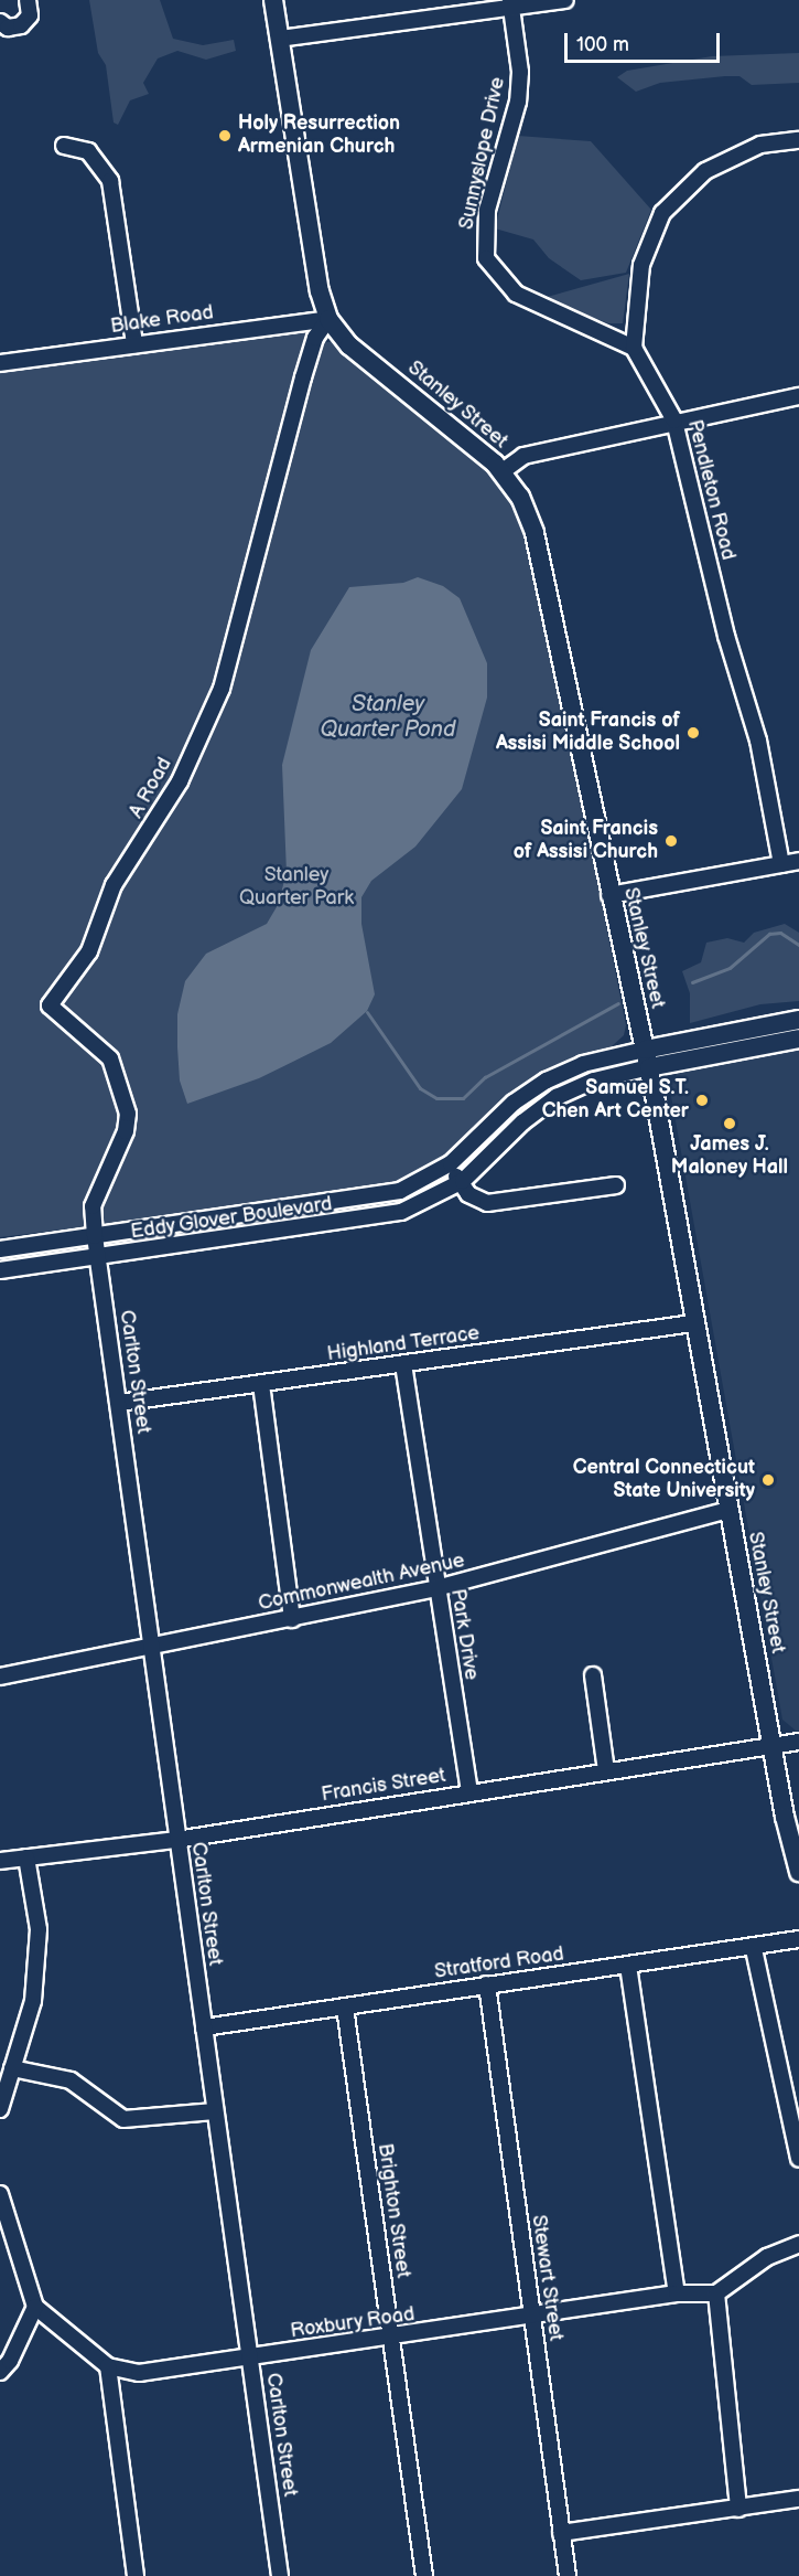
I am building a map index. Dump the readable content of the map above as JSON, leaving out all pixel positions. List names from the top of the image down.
{
  "streets": {
    "main road": ["Stanley Street"],
    "street": [
      "Sunnyslope Drive",
      "Blake Road",
      "Pendleton Road",
      "A Road",
      "Eddy Glover Boulevard",
      "Highland Terrace",
      "Carlton Street",
      "Commonwealth Avenue",
      "Park Drive",
      "Francis Street",
      "Stratford Road",
      "Brighton Street",
      "Stewart Street",
      "Roxbury Road"
    ]
  },
  "crossings": [
    ["Sunnyslope Drive", "Pendleton Road"],
    ["Blake Road", "Stanley Street"],
    ["Blake Road", "A Road"],
    ["Stanley Street", "A Road"],
    ["Stanley Street", "Eddy Glover Boulevard"],
    ["Stanley Street", "Highland Terrace"],
    ["Stanley Street", "Commonwealth Avenue"],
    ["Stanley Street", "Francis Street"],
    ["A Road", "Eddy Glover Boulevard"],
    ["A Road", "Carlton Street"],
    ["Eddy Glover Boulevard", "Carlton Street"],
    ["Highland Terrace", "Carlton Street"],
    ["Highland Terrace", "Park Drive"],
    ["Carlton Street", "Commonwealth Avenue"],
    ["Carlton Street", "Francis Street"],
    ["Carlton Street", "Stratford Road"],
    ["Carlton Street", "Roxbury Road"],
    ["Commonwealth Avenue", "Park Drive"],
    ["Park Drive", "Francis Street"],
    ["Stratford Road", "Brighton Street"],
    ["Stratford Road", "Stewart Street"],
    ["Brighton Street", "Roxbury Road"],
    ["Stewart Street", "Roxbury Road"]
  ],
  "water": ["Stanley Quarter Pond"],
  "parks": ["Stanley Quarter Park"],
  "places": [
    "Holy Resurrection Armenian Church",
    "Saint Francis of Assisi Middle School",
    "Saint Francis of Assisi Church",
    "Samuel S.T. Chen Art Center",
    "James J. Maloney Hall",
    "Central Connecticut State University"
  ],
  "scale_bar": "100 m"
}
